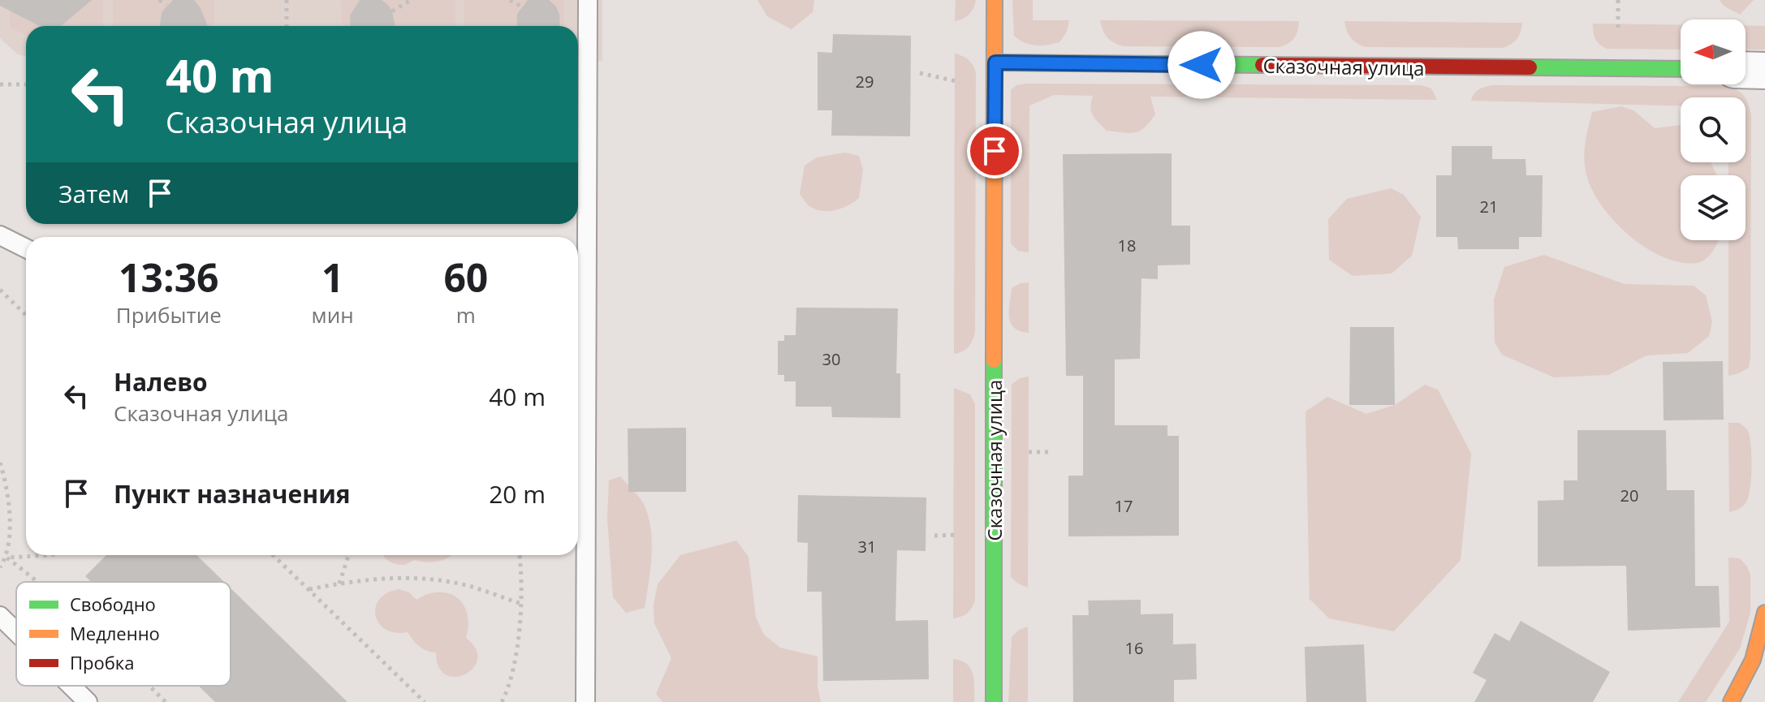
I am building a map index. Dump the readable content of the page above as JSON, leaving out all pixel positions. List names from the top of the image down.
{
  "streets": {
    "street": ["Сказочная улица"]
  },
  "house_numbers": [
    "29",
    "21",
    "18",
    "30",
    "20",
    "17",
    "31",
    "16"
  ],
  "legend": ["Свободно", "Медленно", "Пробка"],
  "north": "left",
  "page": {
    "turn": ["40 m", "Сказочная улица"],
    "then": "Затем",
    "eta": [
      "13:36",
      "Прибытие",
      "1",
      "мин",
      "60",
      "m"
    ],
    "list": [
      {
        "name": "Налево",
        "note": "Сказочная улица",
        "value": "40 m"
      },
      {
        "name": "Пункт назначения",
        "value": "20 m"
      }
    ]
  }
}
